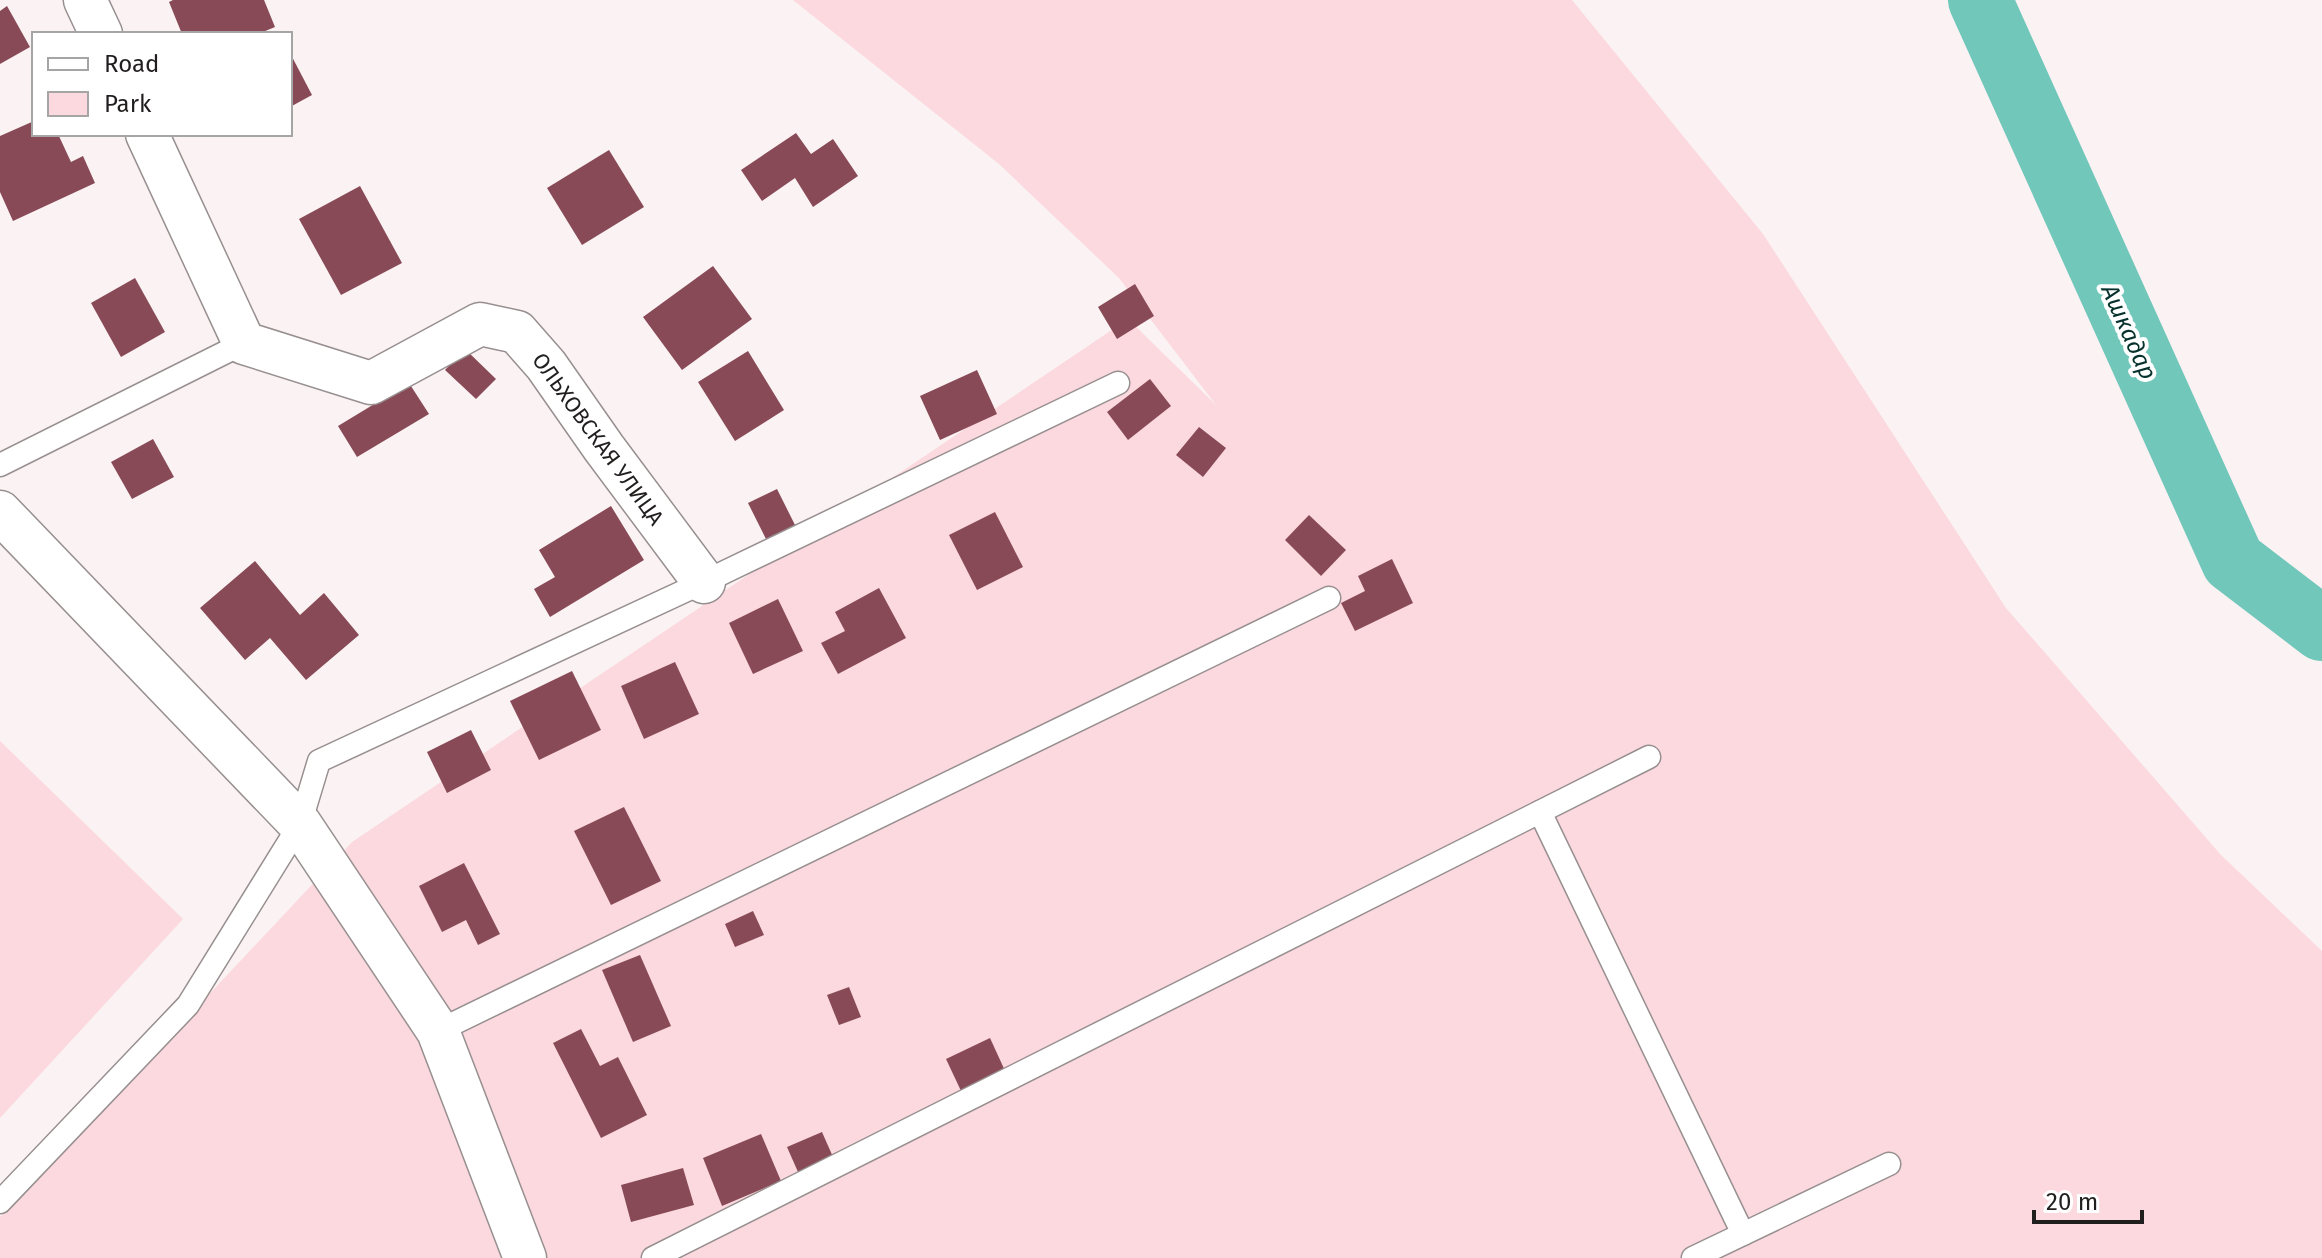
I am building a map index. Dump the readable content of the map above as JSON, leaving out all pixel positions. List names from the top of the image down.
{
  "streets": {
    "street": ["ОЛЬХОВСКАЯ УЛИЦА"]
  },
  "water": ["Ашкадар"],
  "legend": ["Road", "Park"],
  "scale_bar": "20 m"
}
